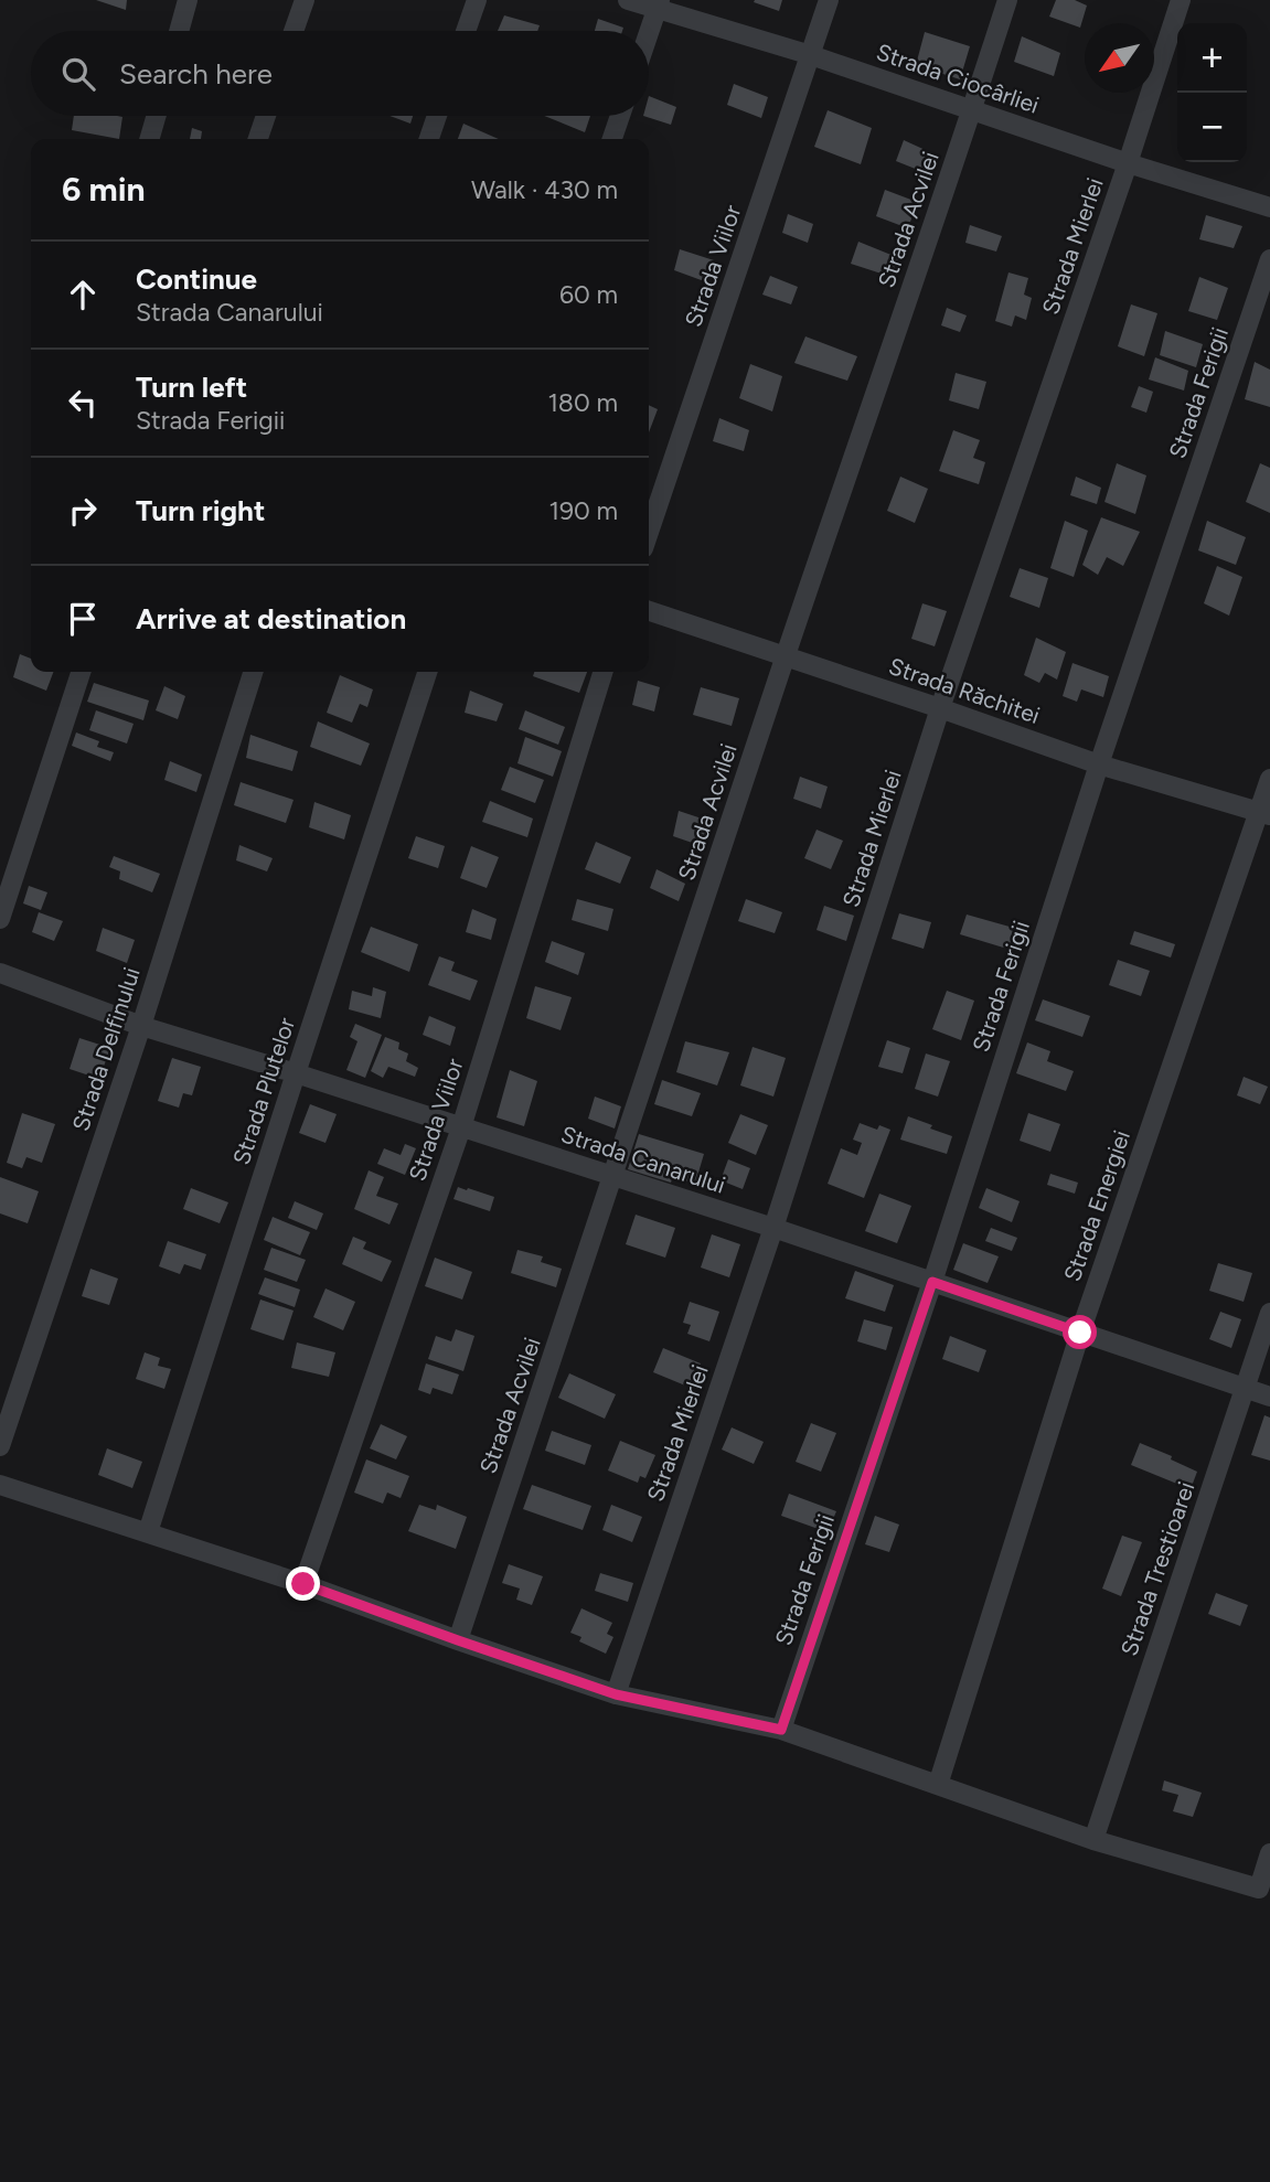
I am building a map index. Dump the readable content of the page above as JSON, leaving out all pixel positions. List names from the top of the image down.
{
  "streets": {
    "street": [
      "Strada Ciocârliei",
      "Strada Acvilei",
      "Strada Mierlei",
      "Strada Viilor",
      "Strada Ferigii",
      "Strada Răchitei",
      "Strada Delfinului",
      "Strada Plutelor",
      "Strada Canarului",
      "Strada Energiei",
      "Strada Trestioarei"
    ]
  },
  "crossings": [
    ["Strada Ciocârliei", "Strada Acvilei"],
    ["Strada Ciocârliei", "Strada Mierlei"],
    ["Strada Ciocârliei", "Strada Viilor"],
    ["Strada Acvilei", "Strada Răchitei"],
    ["Strada Acvilei", "Strada Canarului"],
    ["Strada Mierlei", "Strada Răchitei"],
    ["Strada Mierlei", "Strada Canarului"],
    ["Strada Viilor", "Strada Canarului"],
    ["Strada Ferigii", "Strada Răchitei"],
    ["Strada Ferigii", "Strada Canarului"],
    ["Strada Răchitei", "Strada Energiei"],
    ["Strada Delfinului", "Strada Canarului"],
    ["Strada Plutelor", "Strada Canarului"],
    ["Strada Canarului", "Strada Energiei"],
    ["Strada Canarului", "Strada Trestioarei"]
  ],
  "north": "bottom left",
  "page": {
    "map_buttons": ["+", "−"],
    "search": "Search here",
    "heading": ["6 min", "Walk · 430 m"],
    "list": [
      ["Continue", "Strada Canarului", "60 m"],
      ["Turn left", "Strada Ferigii", "180 m"],
      ["Turn right", "190 m"],
      "Arrive at destination"
    ]
  }
}
